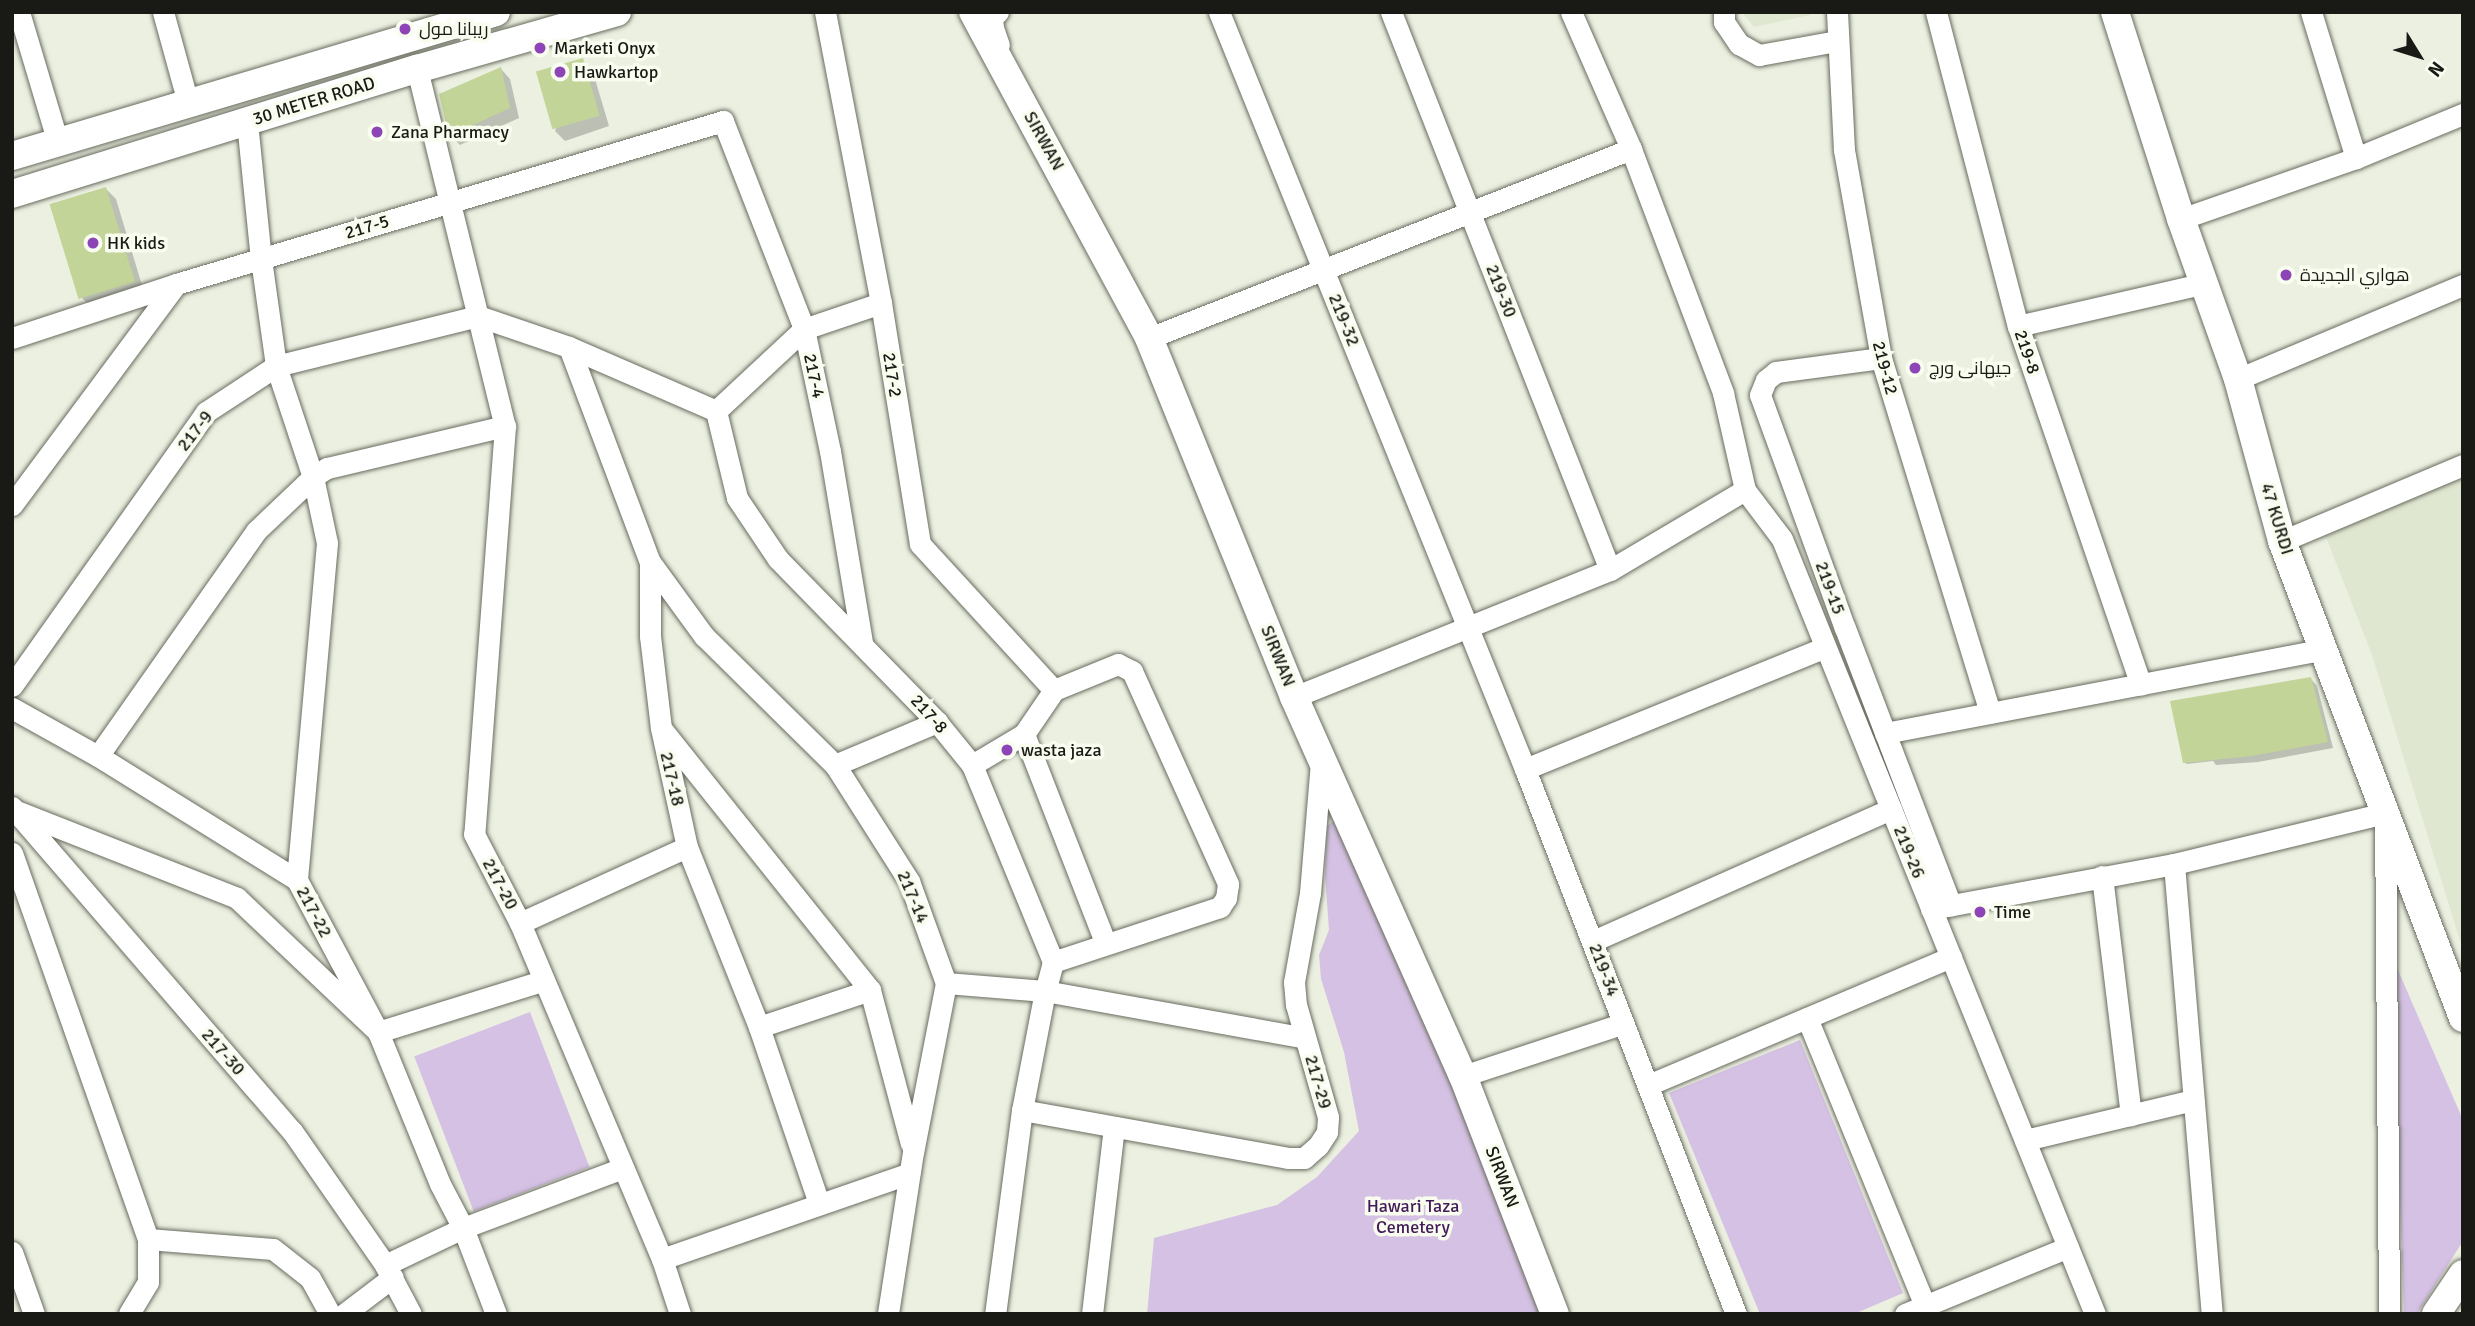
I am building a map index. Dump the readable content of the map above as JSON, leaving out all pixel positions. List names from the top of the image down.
{
  "streets": {
    "main road": ["30 METER ROAD", "SIRWAN", "47 KURDI"],
    "street": [
      "217-5",
      "219-30",
      "219-32",
      "219-8",
      "219-12",
      "217-2",
      "217-4",
      "217-9",
      "219-15",
      "217-8",
      "217-18",
      "219-26",
      "217-20",
      "217-14",
      "217-22",
      "219-34",
      "217-30",
      "217-29"
    ]
  },
  "crossings": [
    ["30 METER ROAD", "217-20"],
    ["30 METER ROAD", "217-22"],
    ["SIRWAN", "217-29"],
    ["217-5", "217-4"],
    ["217-5", "217-20"],
    ["217-5", "217-22"],
    ["219-32", "219-34"],
    ["219-12", "219-15"],
    ["217-4", "217-8"],
    ["217-9", "217-20"],
    ["217-9", "217-22"],
    ["219-15", "219-26"],
    ["217-18", "217-14"]
  ],
  "parks": ["Hawari Taza Cemetery"],
  "places": [
    "ريبانا مول",
    "Marketi Onyx",
    "Hawkartop",
    "Zana Pharmacy",
    "HK kids",
    "هواري الجديدة",
    "جیهانی ورچ",
    "wasta jaza",
    "Time"
  ],
  "north": "bottom right"
}
